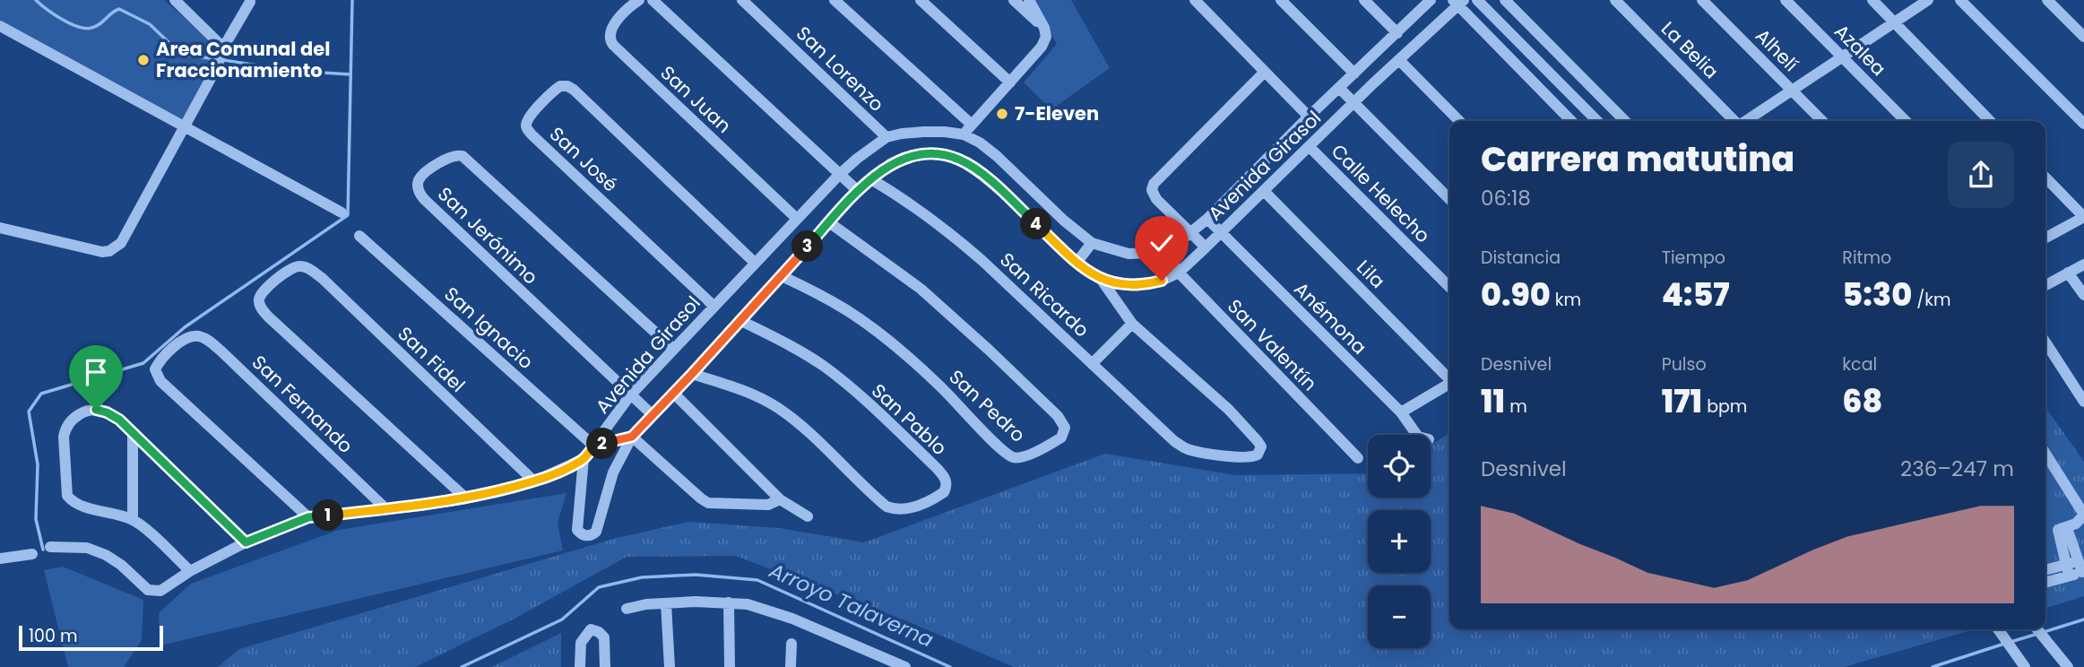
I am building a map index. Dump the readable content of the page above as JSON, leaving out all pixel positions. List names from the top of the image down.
{
  "streets": {
    "street": [
      "La Belia",
      "Alhelí",
      "Azalea",
      "San Lorenzo",
      "San Juan",
      "San José",
      "Avenida Girasol",
      "Calle Helecho",
      "San Jerónimo",
      "Lila",
      "San Ricardo",
      "Anémona",
      "San Ignacio",
      "San Valentín",
      "San Fidel",
      "San Fernando",
      "San Pedro",
      "San Pablo"
    ]
  },
  "crossings": [
    ["San Lorenzo", "Avenida Girasol"],
    ["San Juan", "Avenida Girasol"],
    ["San José", "Avenida Girasol"],
    ["Avenida Girasol", "Calle Helecho"],
    ["Avenida Girasol", "San Jerónimo"],
    ["Avenida Girasol", "Lila"],
    ["Avenida Girasol", "San Ricardo"],
    ["Avenida Girasol", "Anémona"],
    ["Avenida Girasol", "San Ignacio"],
    ["Avenida Girasol", "San Valentín"],
    ["Avenida Girasol", "San Pedro"],
    ["Avenida Girasol", "San Pablo"]
  ],
  "water": ["Arroyo Talaverna"],
  "places": ["Area Comunal del Fraccionamiento", "7-Eleven"],
  "scale_bar": "100 m",
  "page": {
    "heading": ["Carrera matutina", "06:18"],
    "pins": [
      "4",
      "3",
      "2",
      "1"
    ],
    "stats": [
      ["Distancia", "0.90 km"],
      ["Tiempo", "4:57"],
      ["Ritmo", "5:30 /km"],
      ["Desnivel", "11 m"],
      ["Pulso", "171 bpm"],
      ["kcal", "68"]
    ],
    "map_buttons": ["+", "−"],
    "chart": ["Desnivel", "236–247 m"],
    "scale": "100 m"
  }
}
